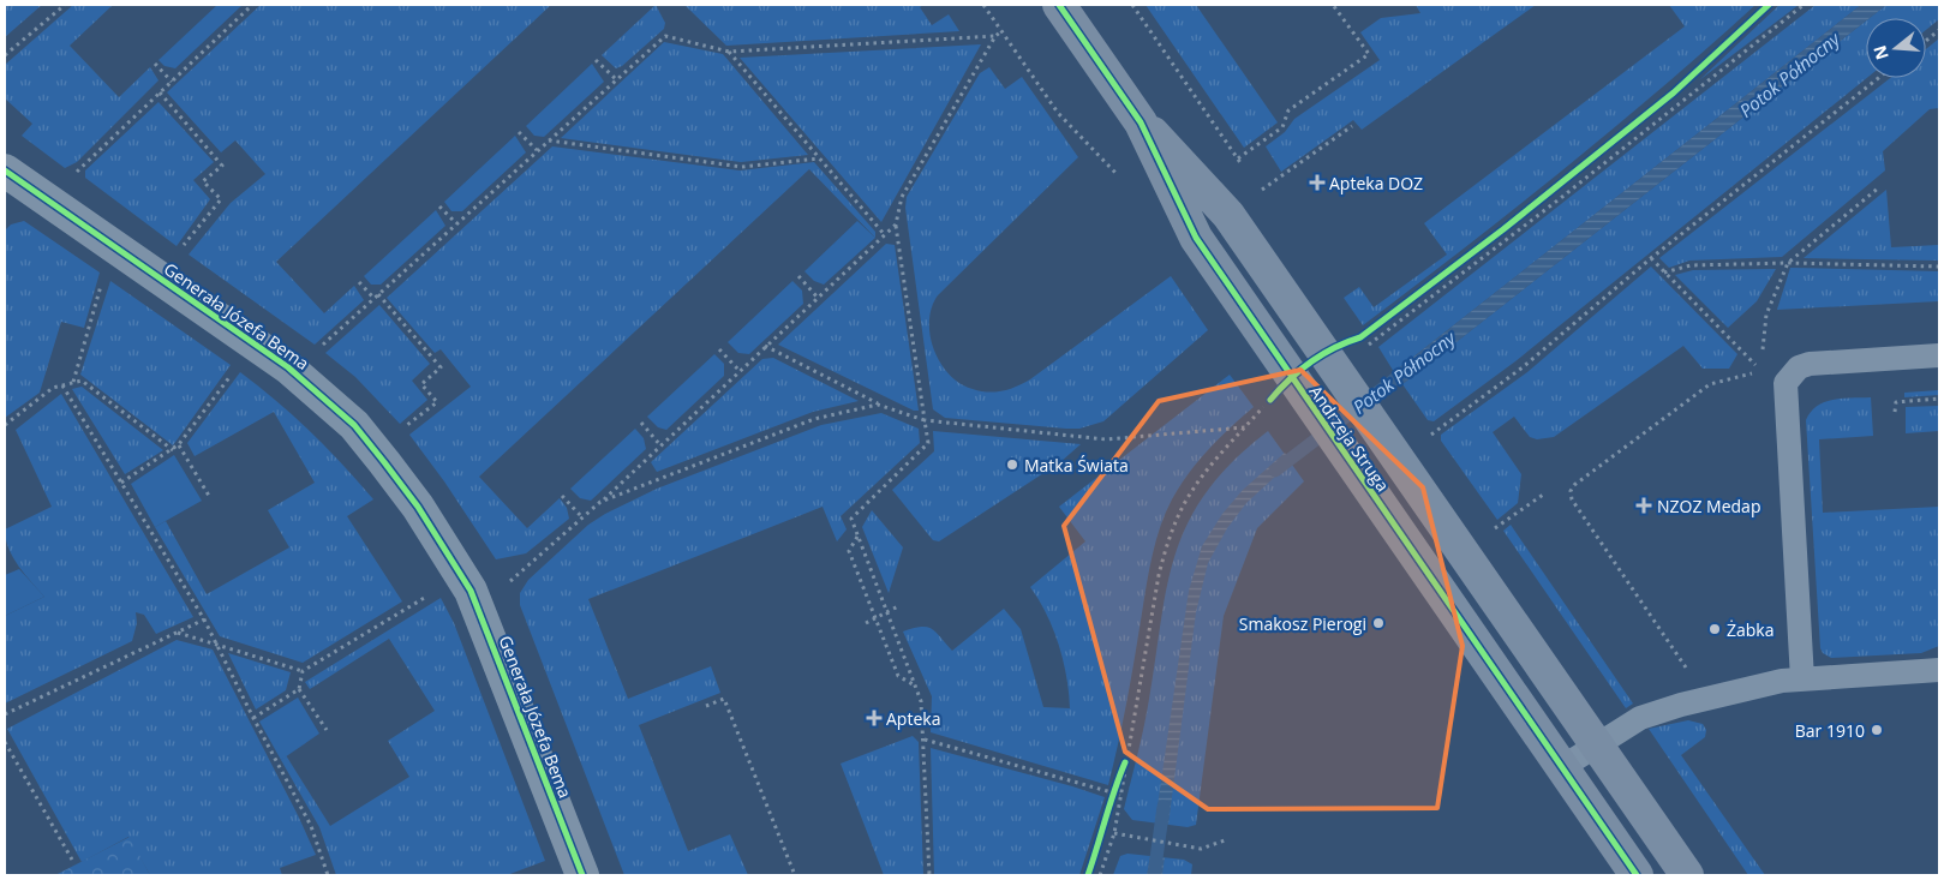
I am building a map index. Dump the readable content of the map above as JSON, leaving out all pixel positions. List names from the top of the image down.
{
  "streets": {
    "street": ["Generała Józefa Bema", "Andrzeja Struga"]
  },
  "water": ["Potok Północny"],
  "places": {
    "health": ["Apteka DOZ", "NZOZ Medap", "Apteka"],
    "other": [
      "Matka Świata",
      "Smakosz Pierogi",
      "Żabka",
      "Bar 1910"
    ]
  },
  "north": "left"
}
